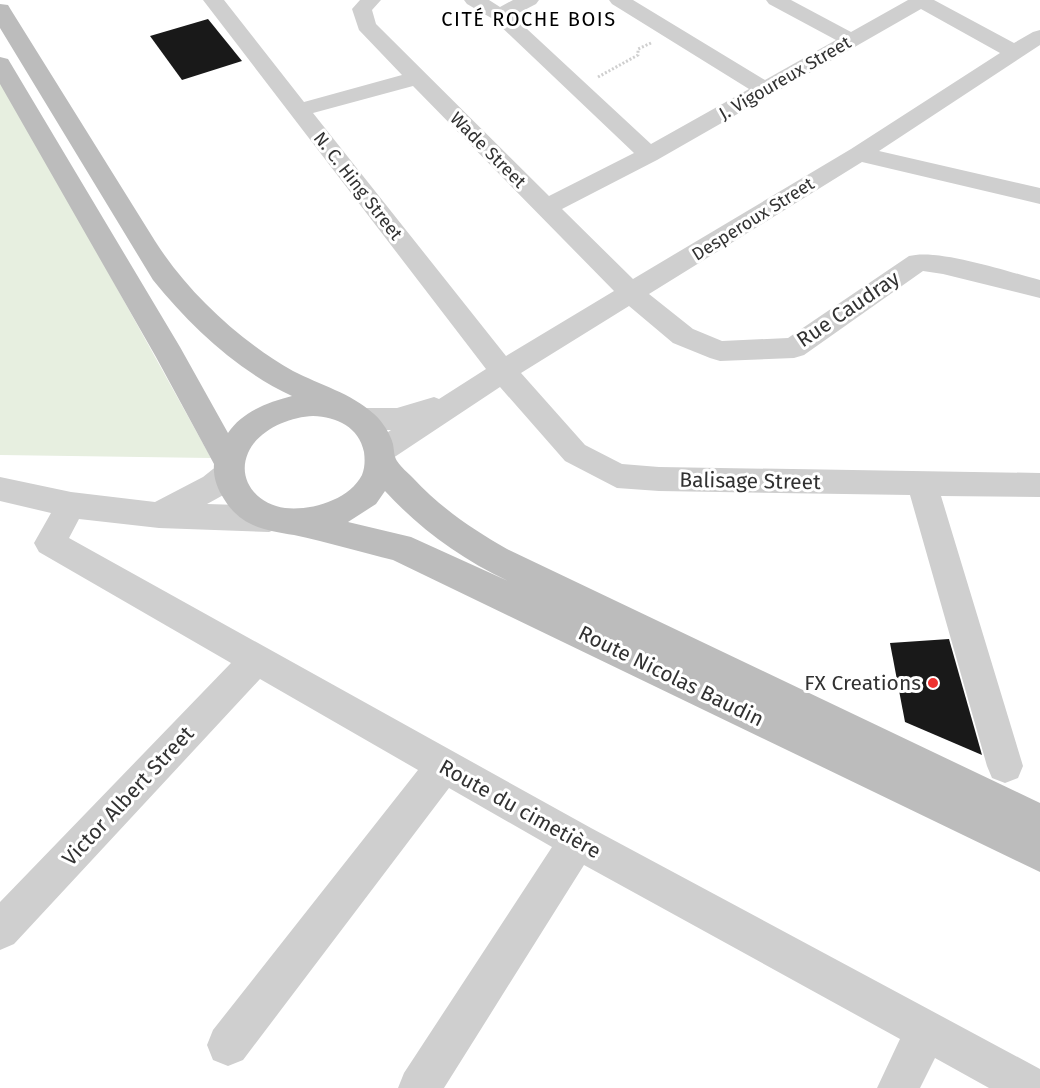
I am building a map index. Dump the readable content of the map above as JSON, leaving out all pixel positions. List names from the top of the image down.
{
  "streets": {
    "main road": ["Route Nicolas Baudin"],
    "street": [
      "J. Vigoureux Street",
      "Wade Street",
      "N. C. Hing Street",
      "Desperoux Street",
      "Rue Caudray",
      "Balisage Street",
      "Victor Albert Street",
      "Route du cimetière"
    ]
  },
  "crossings": [
    ["J. Vigoureux Street", "Wade Street"],
    ["Wade Street", "Desperoux Street"],
    ["Wade Street", "Rue Caudray"],
    ["N. C. Hing Street", "Desperoux Street"],
    ["N. C. Hing Street", "Balisage Street"],
    ["Desperoux Street", "Rue Caudray"],
    ["Desperoux Street", "Balisage Street"],
    ["Desperoux Street", "Route Nicolas Baudin"],
    ["Victor Albert Street", "Route du cimetière"]
  ],
  "districts": ["CITÉ ROCHE BOIS"],
  "places": ["FX Creations"]
}
